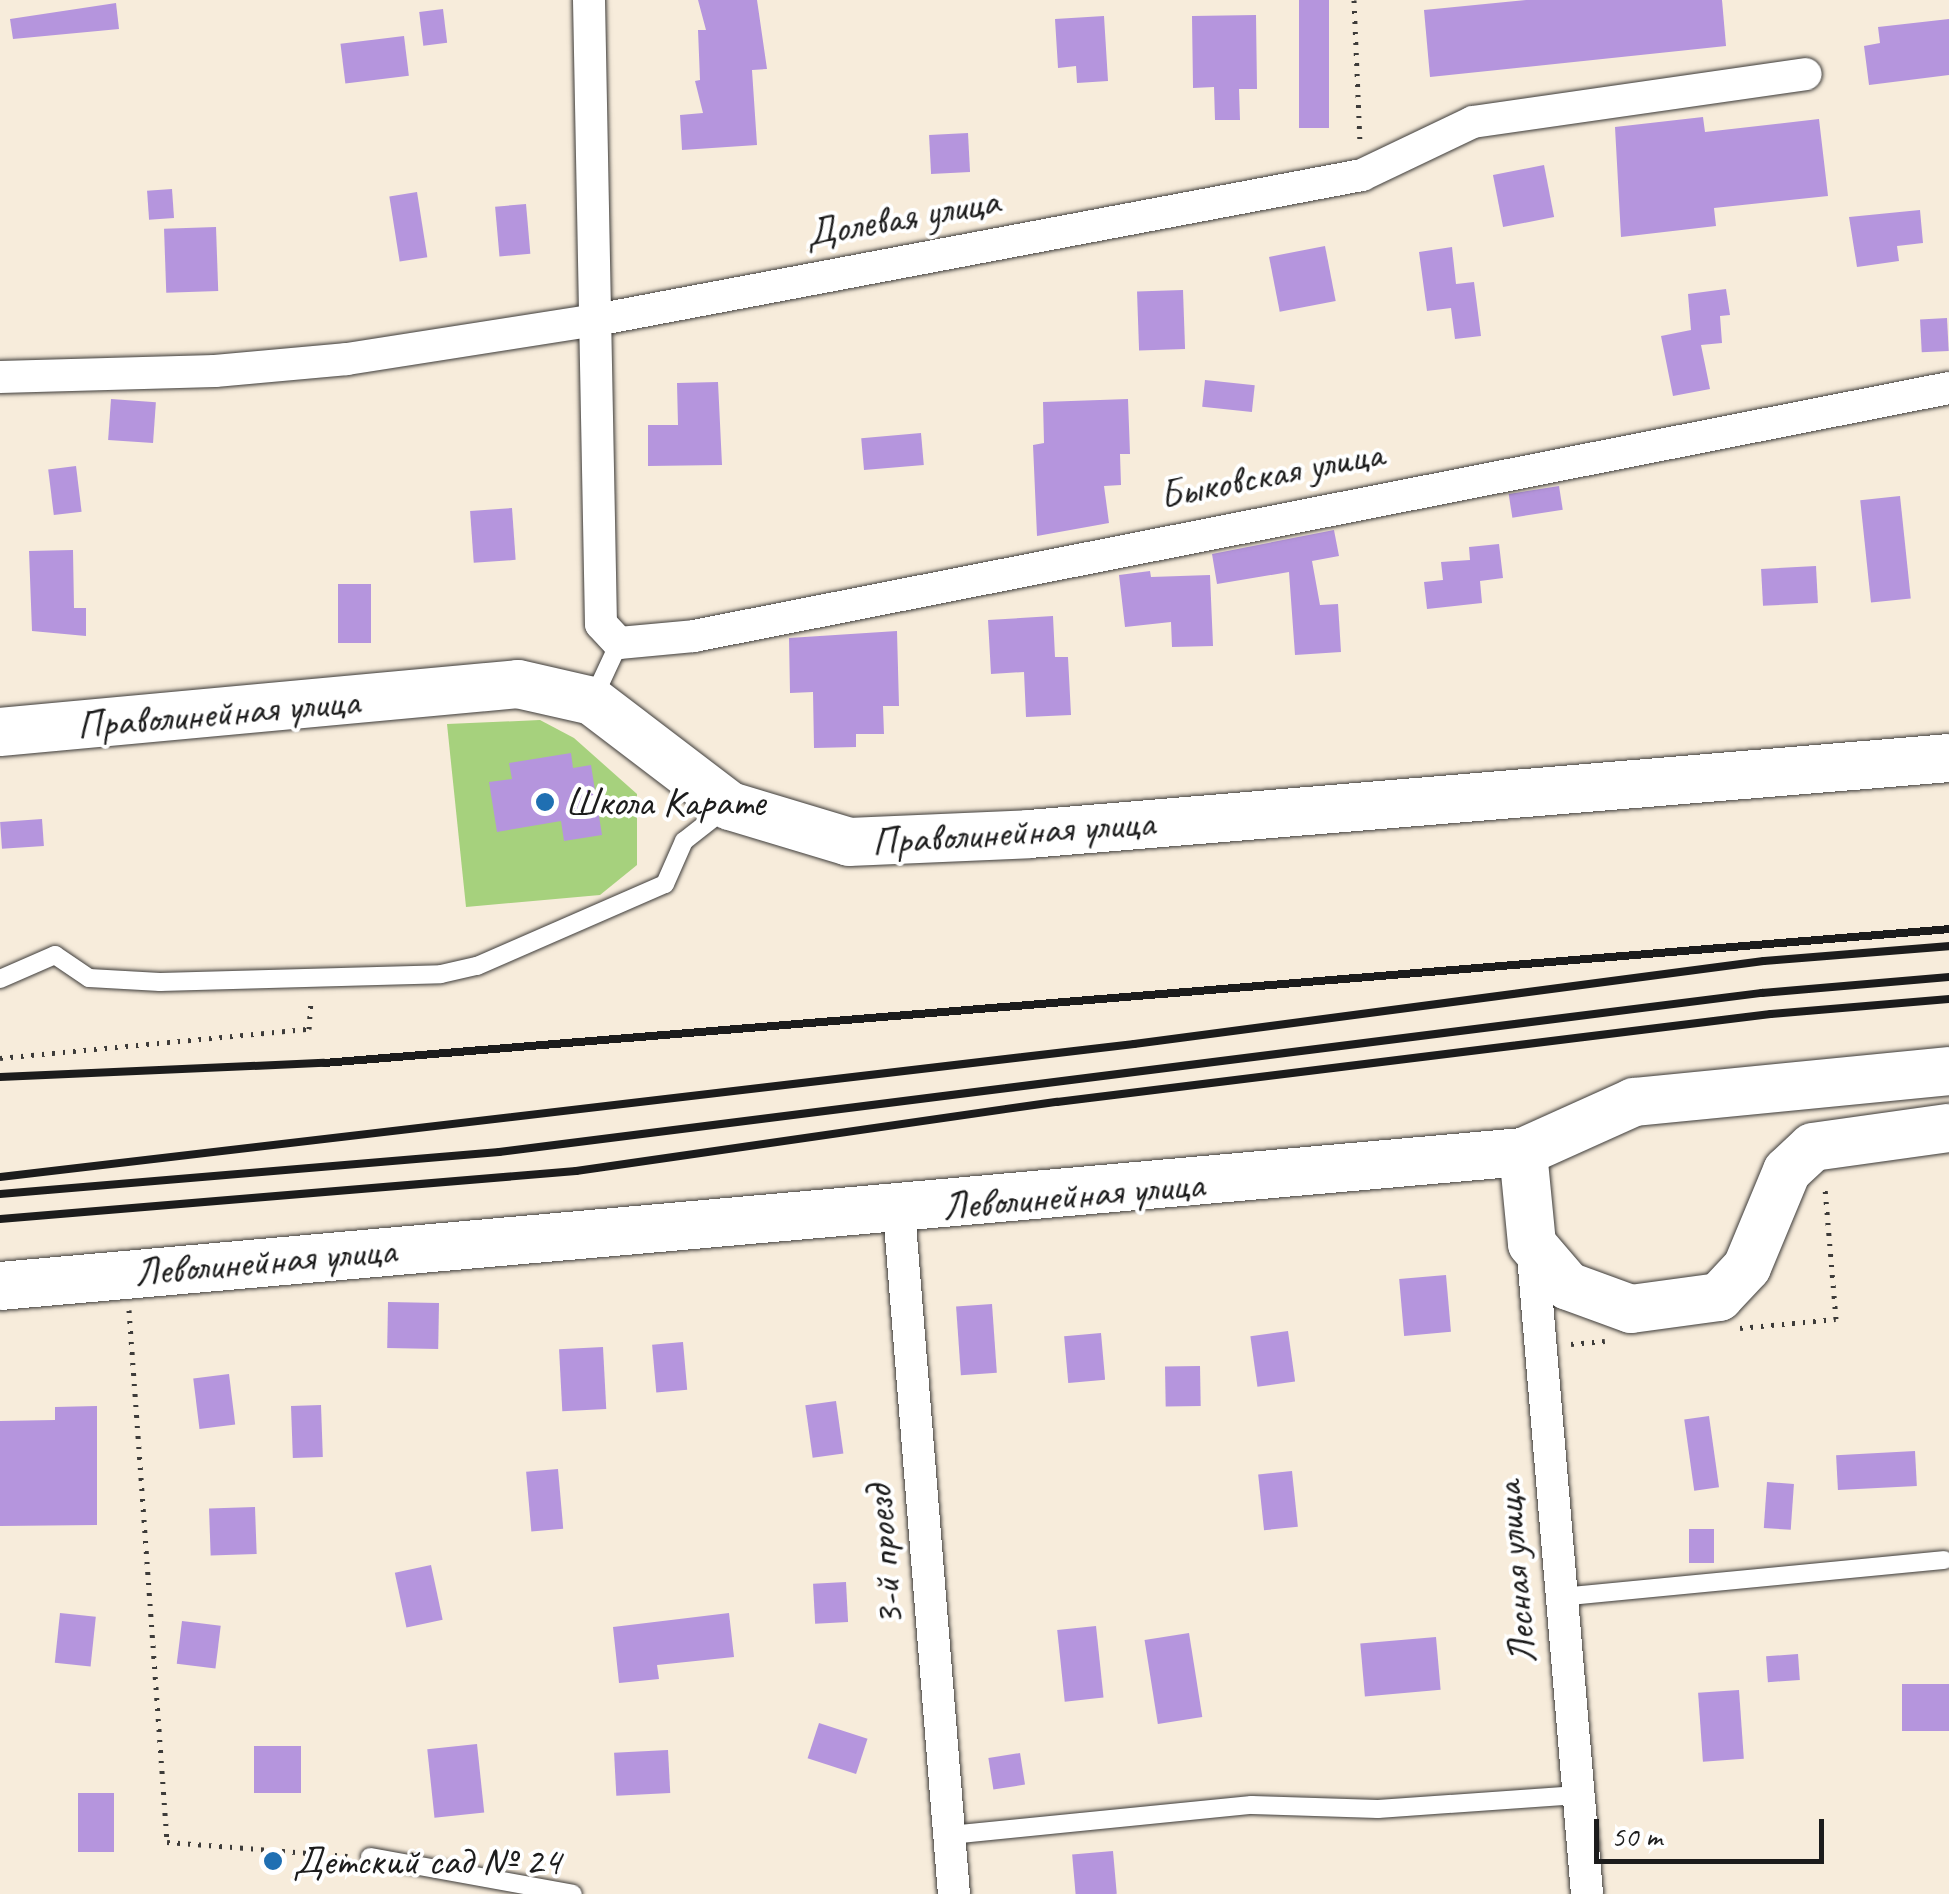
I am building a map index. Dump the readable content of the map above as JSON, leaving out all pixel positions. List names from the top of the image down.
{
  "streets": {
    "main road": ["Праволинейная улица", "Леволинейная улица"],
    "street": [
      "Долевая улица",
      "Быковская улица",
      "3-й проезд",
      "Лесная улица"
    ]
  },
  "crossings": [
    ["Леволинейная улица", "3-й проезд"]
  ],
  "places": ["Школа Карате", "Детский сад № 24"],
  "scale_bar": "50 m"
}
